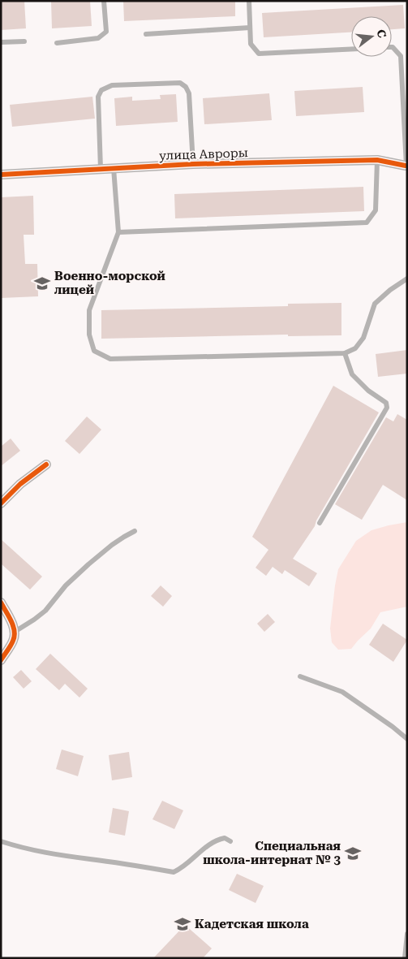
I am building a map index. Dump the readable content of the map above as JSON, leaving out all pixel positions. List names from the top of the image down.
{
  "streets": {
    "street": ["улица Авроры"]
  },
  "places": {
    "school or university": ["Военно-морской лицей", "Специальная школа-интернат № 3", "Кадетская школа"]
  },
  "north": "right"
}
